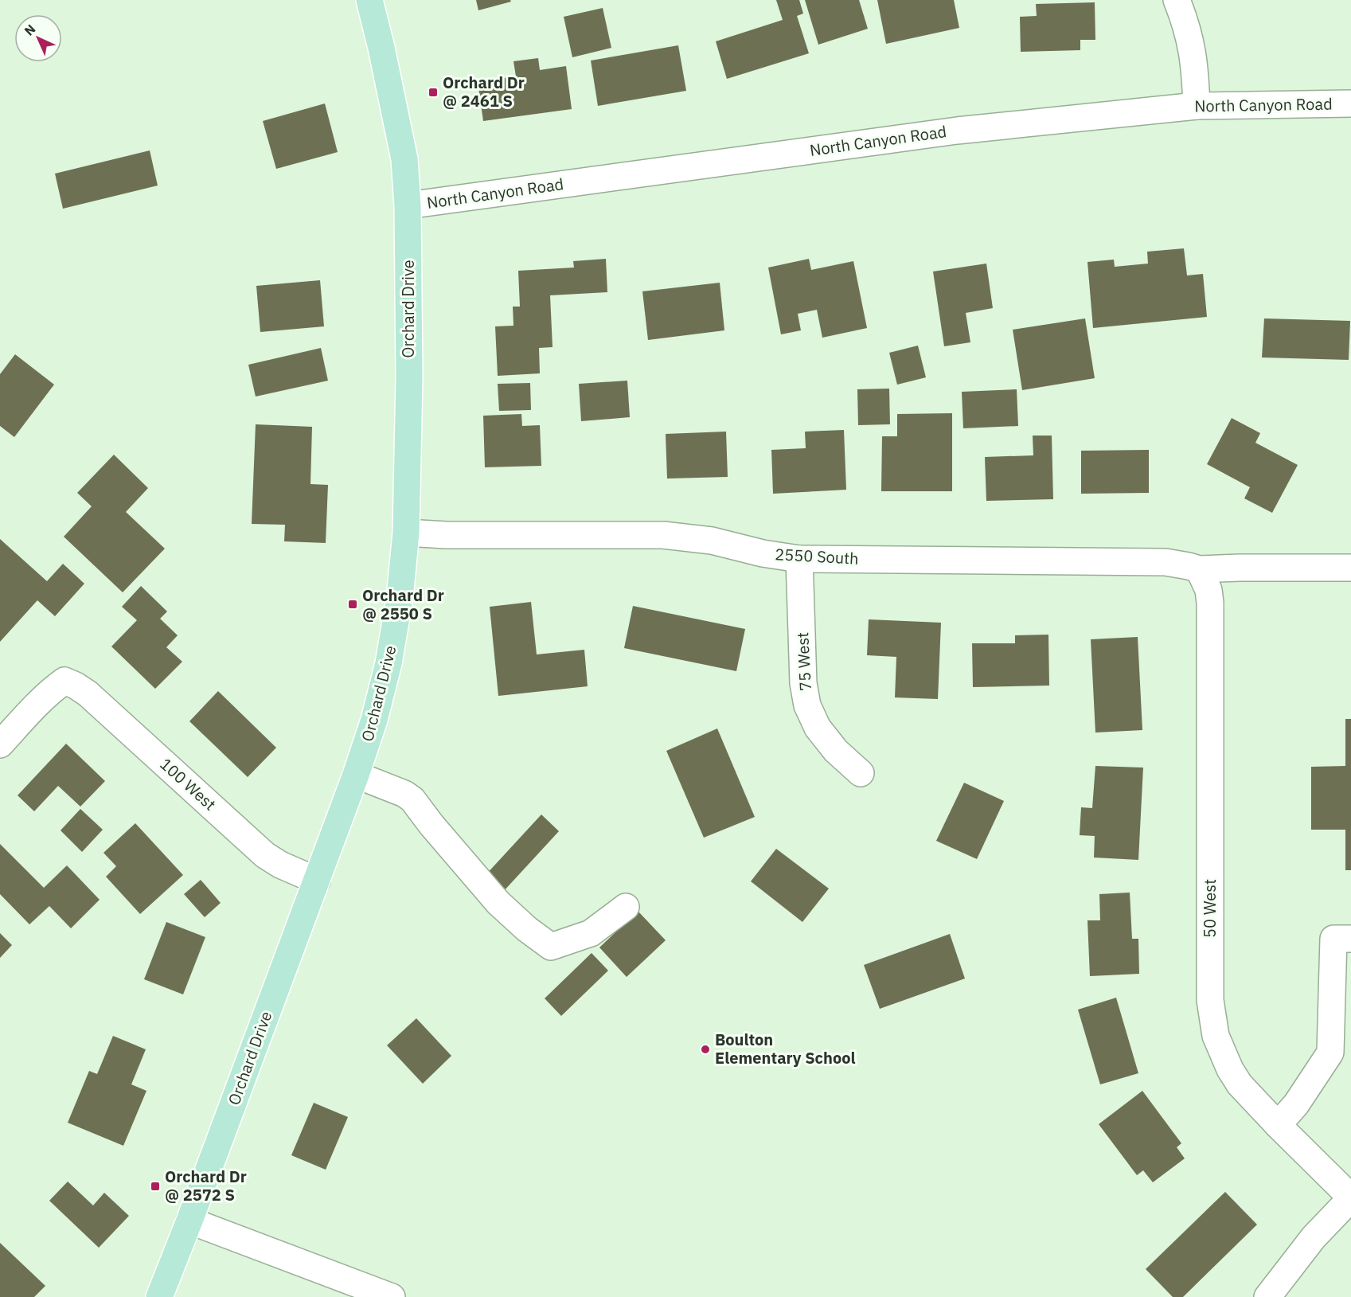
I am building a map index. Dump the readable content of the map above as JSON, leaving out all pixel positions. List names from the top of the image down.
{
  "streets": {
    "main road": ["Orchard Drive"],
    "street": [
      "North Canyon Road",
      "2550 South",
      "75 West",
      "100 West",
      "50 West"
    ]
  },
  "crossings": [
    ["North Canyon Road", "Orchard Drive"],
    ["Orchard Drive", "2550 South"],
    ["Orchard Drive", "100 West"],
    ["2550 South", "75 West"],
    ["2550 South", "50 West"]
  ],
  "places": {
    "transit": ["Orchard Dr @ 2461 S", "Orchard Dr @ 2550 S", "Orchard Dr @ 2572 S"],
    "other": ["Boulton Elementary School"]
  },
  "north": "top left"
}
